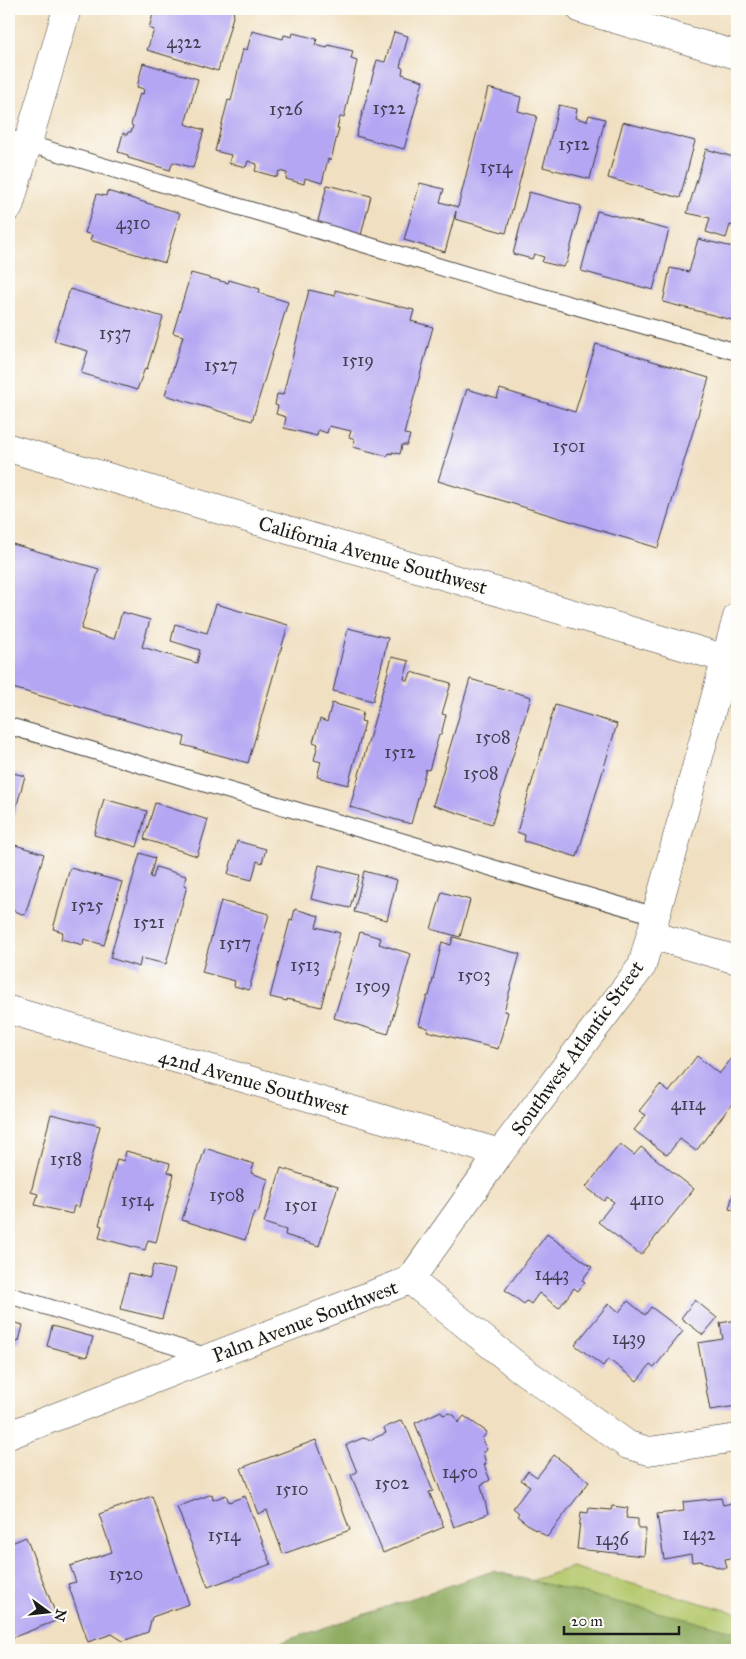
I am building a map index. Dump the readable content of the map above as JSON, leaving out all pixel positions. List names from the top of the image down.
{
  "streets": {
    "street": [
      "California Avenue Southwest",
      "Southwest Atlantic Street",
      "42nd Avenue Southwest",
      "Palm Avenue Southwest"
    ]
  },
  "crossings": [
    ["California Avenue Southwest", "Southwest Atlantic Street"],
    ["Southwest Atlantic Street", "42nd Avenue Southwest"],
    ["Southwest Atlantic Street", "Palm Avenue Southwest"]
  ],
  "house_numbers": [
    "4322",
    "1522",
    "1526",
    "1512",
    "1514",
    "4310",
    "1537",
    "1519",
    "1527",
    "1501",
    "1508",
    "1512",
    "1508",
    "1525",
    "1521",
    "1517",
    "1513",
    "1503",
    "1509",
    "4114",
    "1518",
    "1508",
    "4110",
    "1514",
    "1501",
    "1443",
    "1439",
    "1450",
    "1502",
    "1510",
    "1432",
    "1514",
    "1436",
    "1520"
  ],
  "scale_bar": "20 m",
  "north": "right"
}
